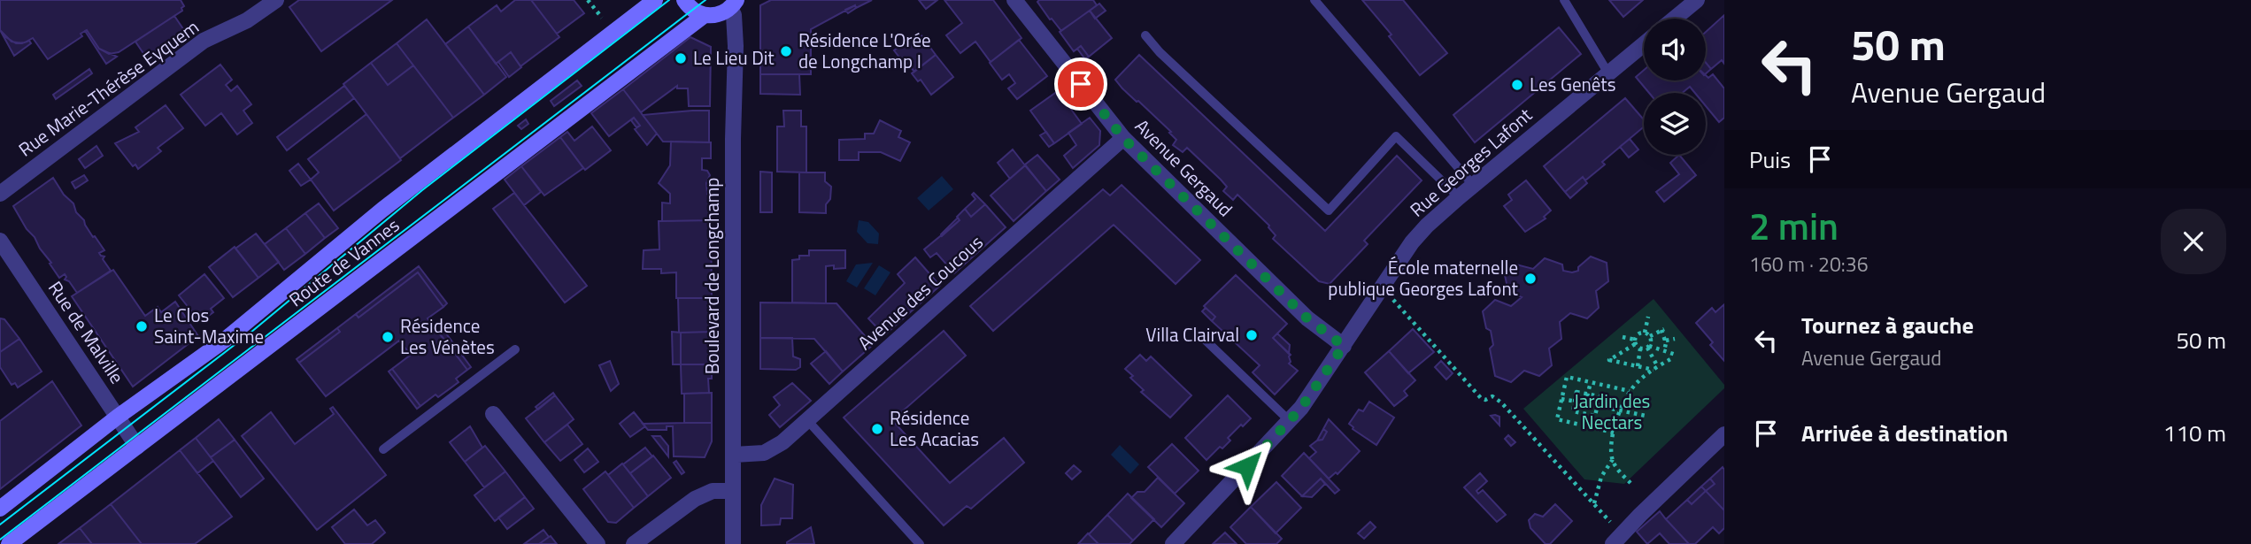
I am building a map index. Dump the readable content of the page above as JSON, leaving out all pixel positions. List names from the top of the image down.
{
  "streets": {
    "main road": ["Route de Vannes"],
    "street": [
      "Rue Marie-Thérèse Eyquem",
      "Rue Georges Lafont",
      "Avenue Gergaud",
      "Boulevard de Longchamp",
      "Avenue des Coucous",
      "Rue de Malville"
    ]
  },
  "crossings": [
    ["Rue Georges Lafont", "Avenue Gergaud"],
    ["Avenue Gergaud", "Avenue des Coucous"],
    ["Route de Vannes", "Rue de Malville"],
    ["Boulevard de Longchamp", "Avenue des Coucous"]
  ],
  "parks": ["Jardin des Nectars"],
  "places": [
    "Résidence L'Orée de Longchamp I",
    "Le Lieu Dit",
    "Les Genêts",
    "École maternelle publique Georges Lafont",
    "Le Clos Saint-Maxime",
    "Villa Clairval",
    "Résidence Les Vénètes",
    "Résidence Les Acacias"
  ],
  "page": {
    "turn": ["50 m", "Avenue Gergaud"],
    "then": "Puis",
    "heading": ["2 min", "160 m · 20:36"],
    "list": [
      {
        "name": "Tournez à gauche",
        "note": "Avenue Gergaud",
        "value": "50 m"
      },
      {
        "name": "Arrivée à destination",
        "value": "110 m"
      }
    ]
  }
}
